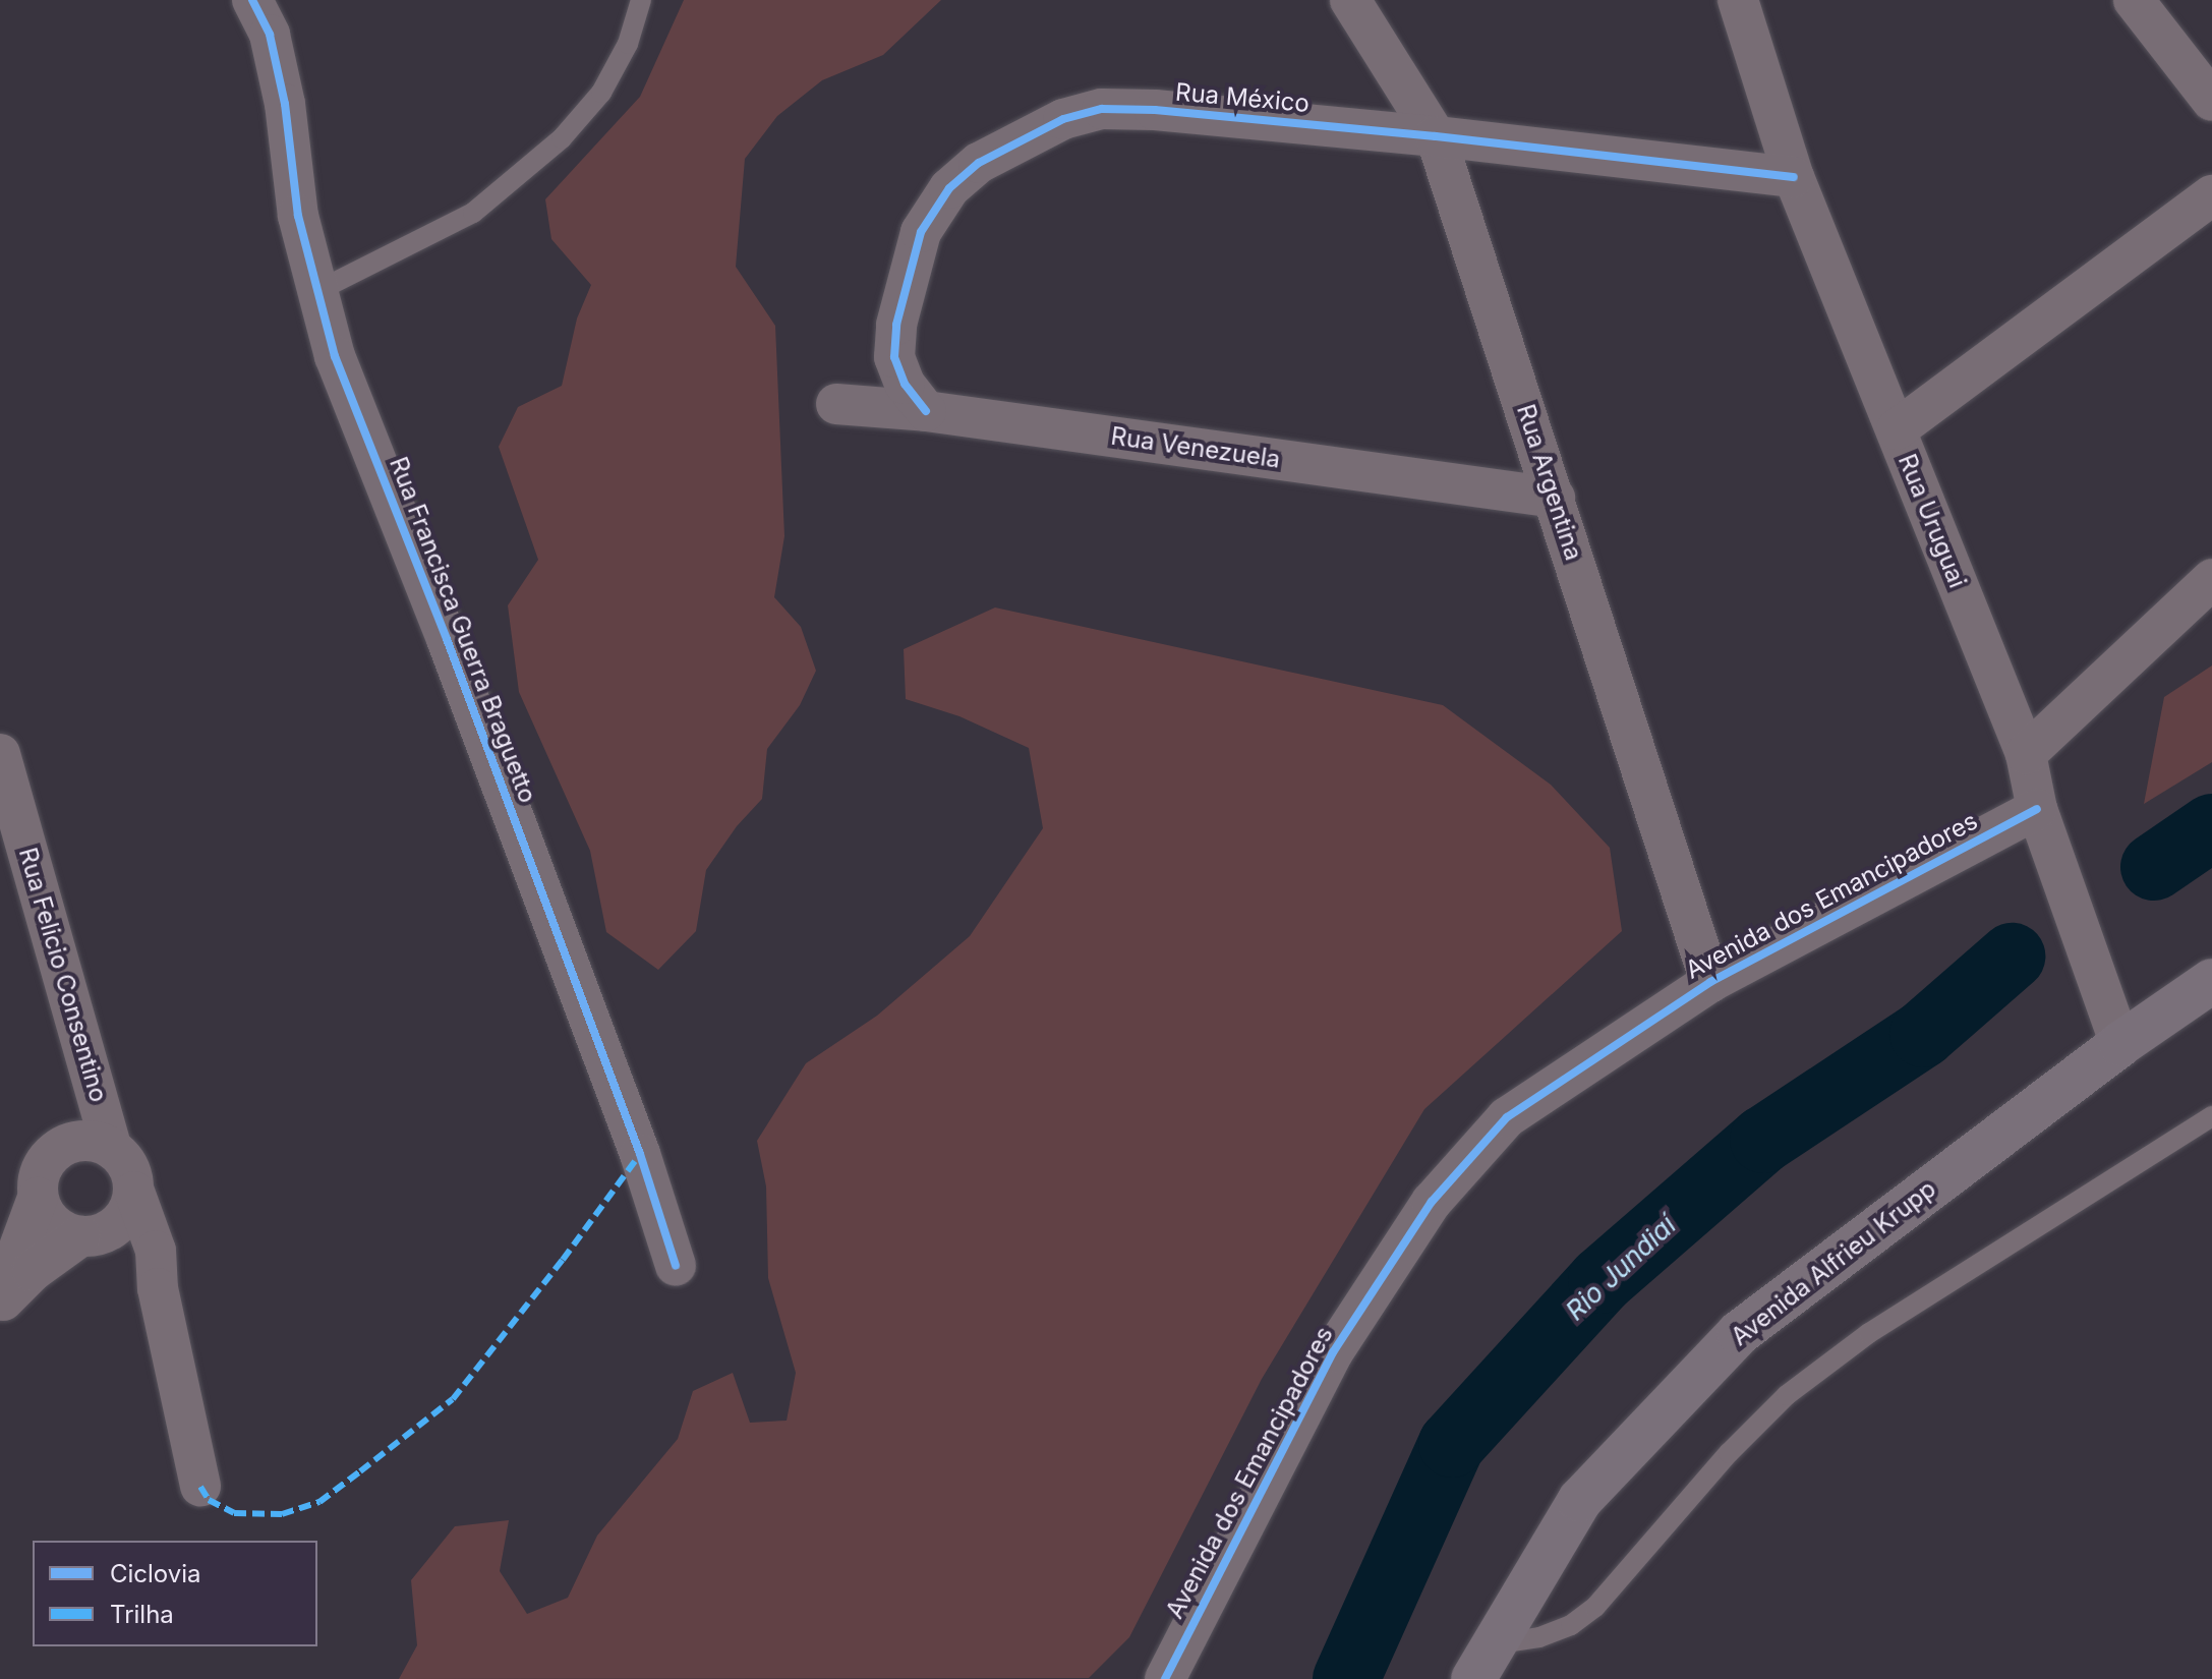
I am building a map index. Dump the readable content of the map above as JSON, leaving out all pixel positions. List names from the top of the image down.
{
  "streets": {
    "main road": ["Avenida Alfrieu Krupp"],
    "street": [
      "Rua México",
      "Rua Venezuela",
      "Rua Argentina",
      "Rua Uruguai",
      "Rua Francisca Guerra Braguetto",
      "Avenida dos Emancipadores",
      "Rua Felicio Consentino"
    ]
  },
  "crossings": [
    ["Rua México", "Rua Venezuela"],
    ["Rua México", "Rua Argentina"],
    ["Rua México", "Rua Uruguai"],
    ["Rua Venezuela", "Rua Argentina"],
    ["Rua Argentina", "Avenida dos Emancipadores"],
    ["Rua Uruguai", "Avenida dos Emancipadores"],
    ["Rua Uruguai", "Avenida Alfrieu Krupp"]
  ],
  "water": ["Rio Jundiaí"],
  "legend": ["Ciclovia", "Trilha"]
}
